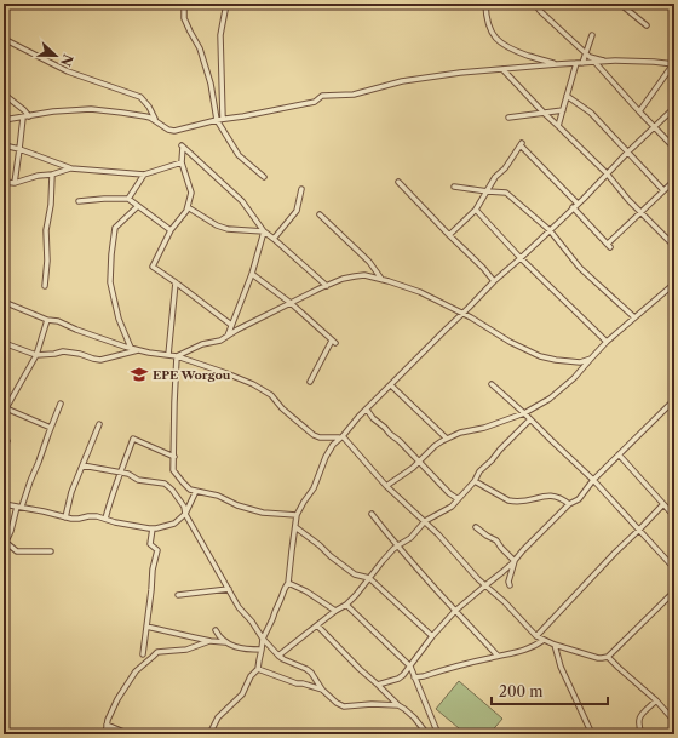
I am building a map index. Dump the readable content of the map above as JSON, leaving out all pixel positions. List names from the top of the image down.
{
  "places": {
    "school or university": ["EPE Worgou"]
  },
  "scale_bar": "200 m",
  "north": "right"
}
